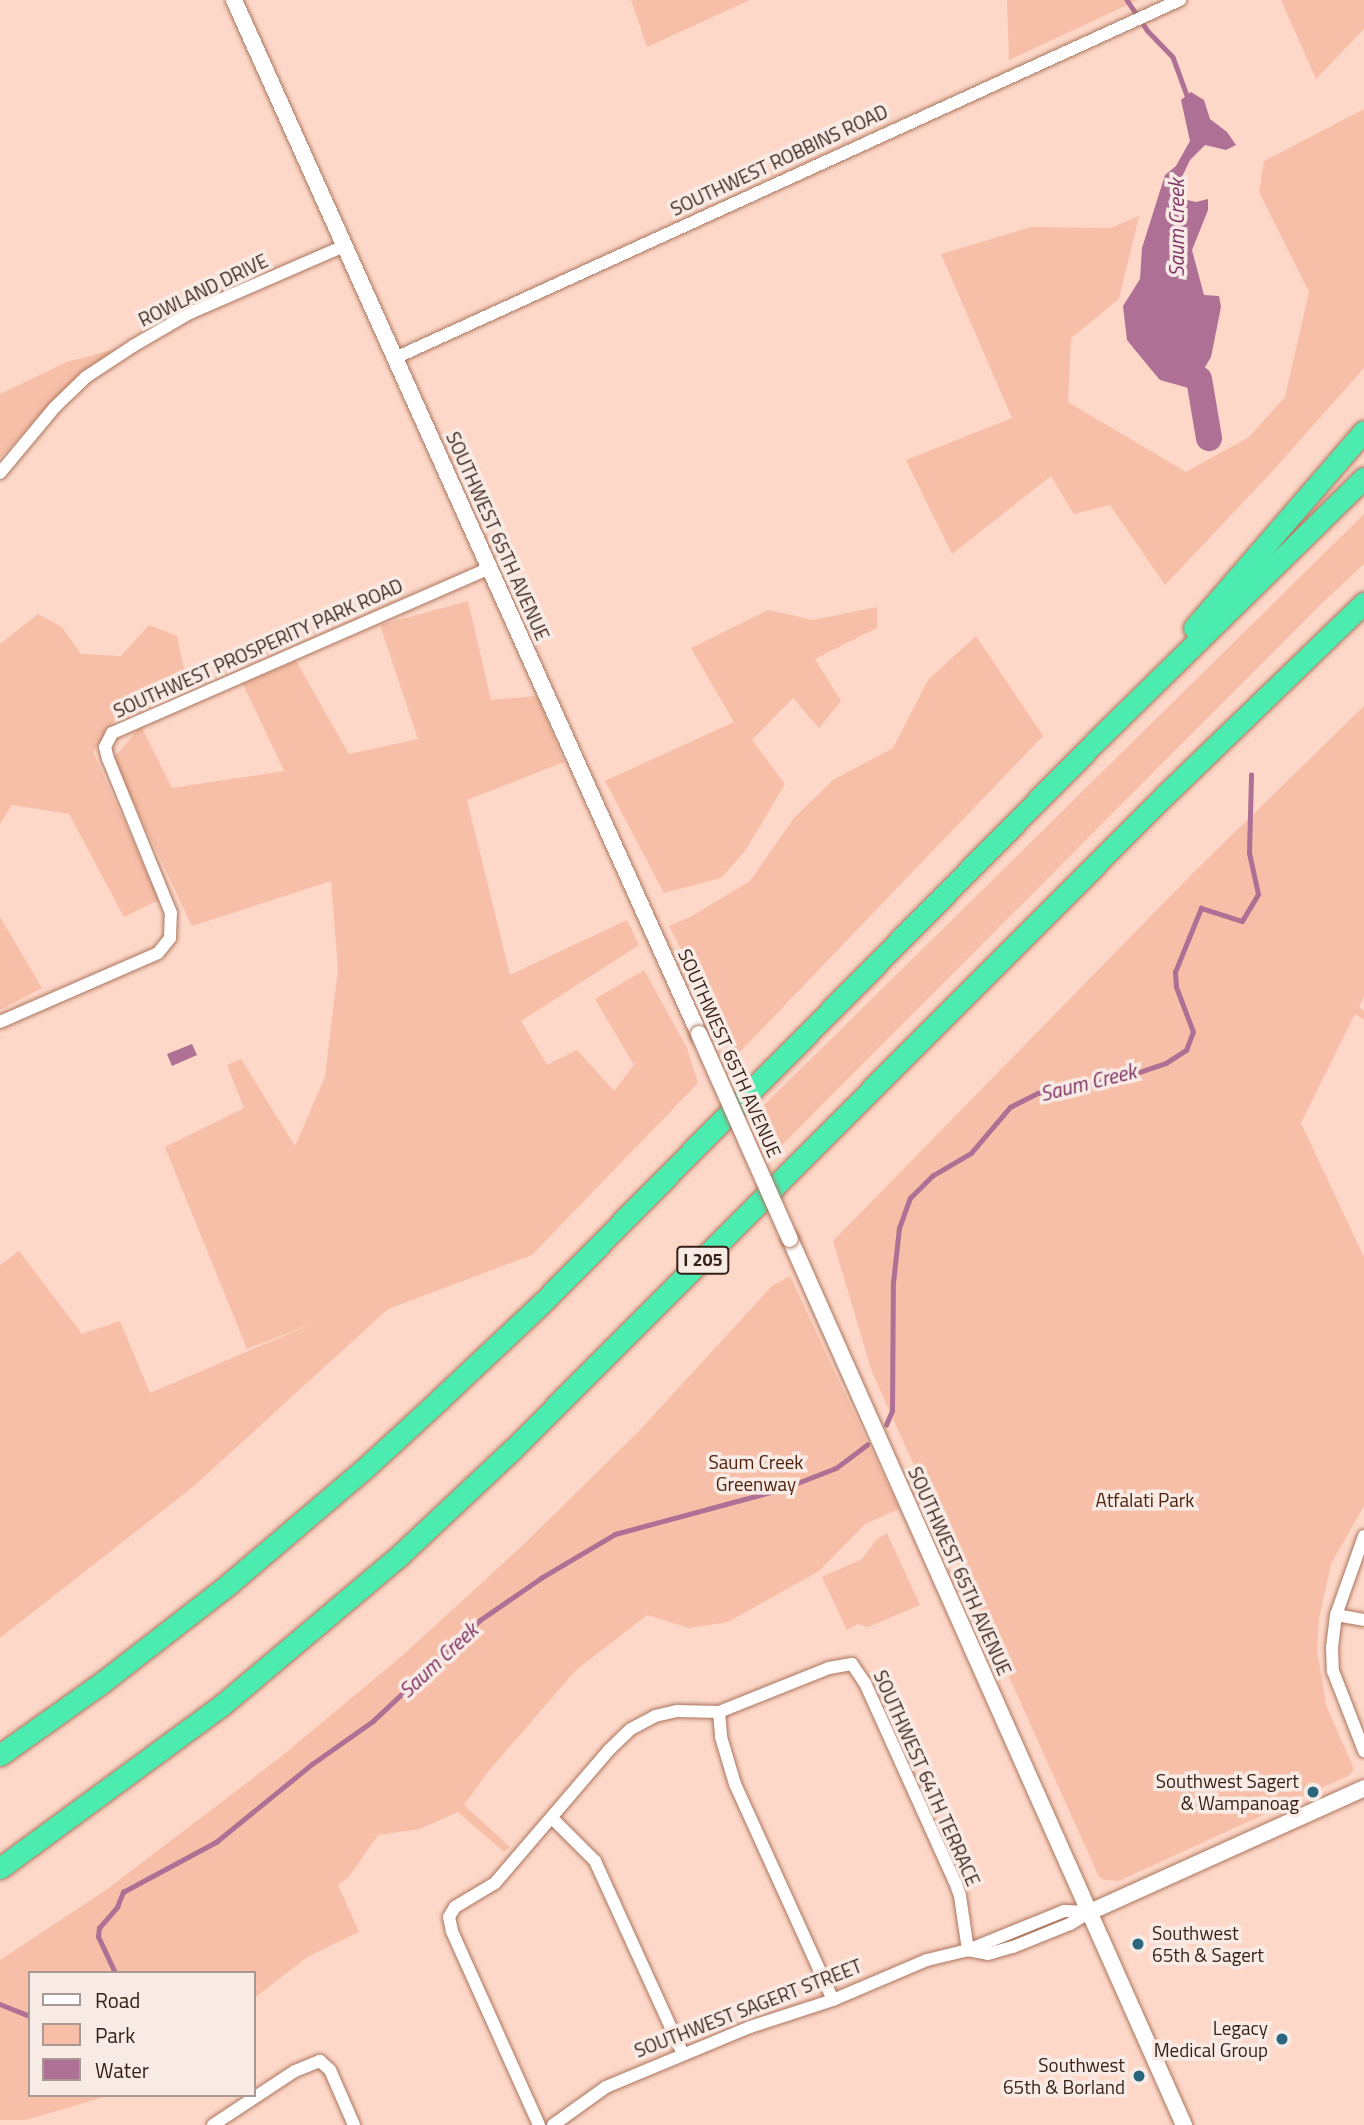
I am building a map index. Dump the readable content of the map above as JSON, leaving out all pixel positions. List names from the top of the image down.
{
  "streets": {
    "highway": ["I 205"],
    "main road": ["SOUTHWEST 65TH AVENUE", "SOUTHWEST SAGERT STREET"],
    "street": [
      "SOUTHWEST ROBBINS ROAD",
      "ROWLAND DRIVE",
      "SOUTHWEST PROSPERITY PARK ROAD",
      "SOUTHWEST 64TH TERRACE"
    ]
  },
  "crossings": [
    ["SOUTHWEST ROBBINS ROAD", "SOUTHWEST 65TH AVENUE"],
    ["ROWLAND DRIVE", "SOUTHWEST 65TH AVENUE"],
    ["SOUTHWEST 65TH AVENUE", "SOUTHWEST PROSPERITY PARK ROAD"],
    ["SOUTHWEST 65TH AVENUE", "SOUTHWEST SAGERT STREET"],
    ["SOUTHWEST 64TH TERRACE", "SOUTHWEST SAGERT STREET"]
  ],
  "water": ["Saum Creek"],
  "parks": ["Saum Creek Greenway", "Atfalati Park"],
  "places": [
    "Southwest Sagert & Wampanoag",
    "Southwest 65th & Sagert",
    "Legacy Medical Group",
    "Southwest 65th & Borland"
  ],
  "legend": ["Road", "Park", "Water"]
}
